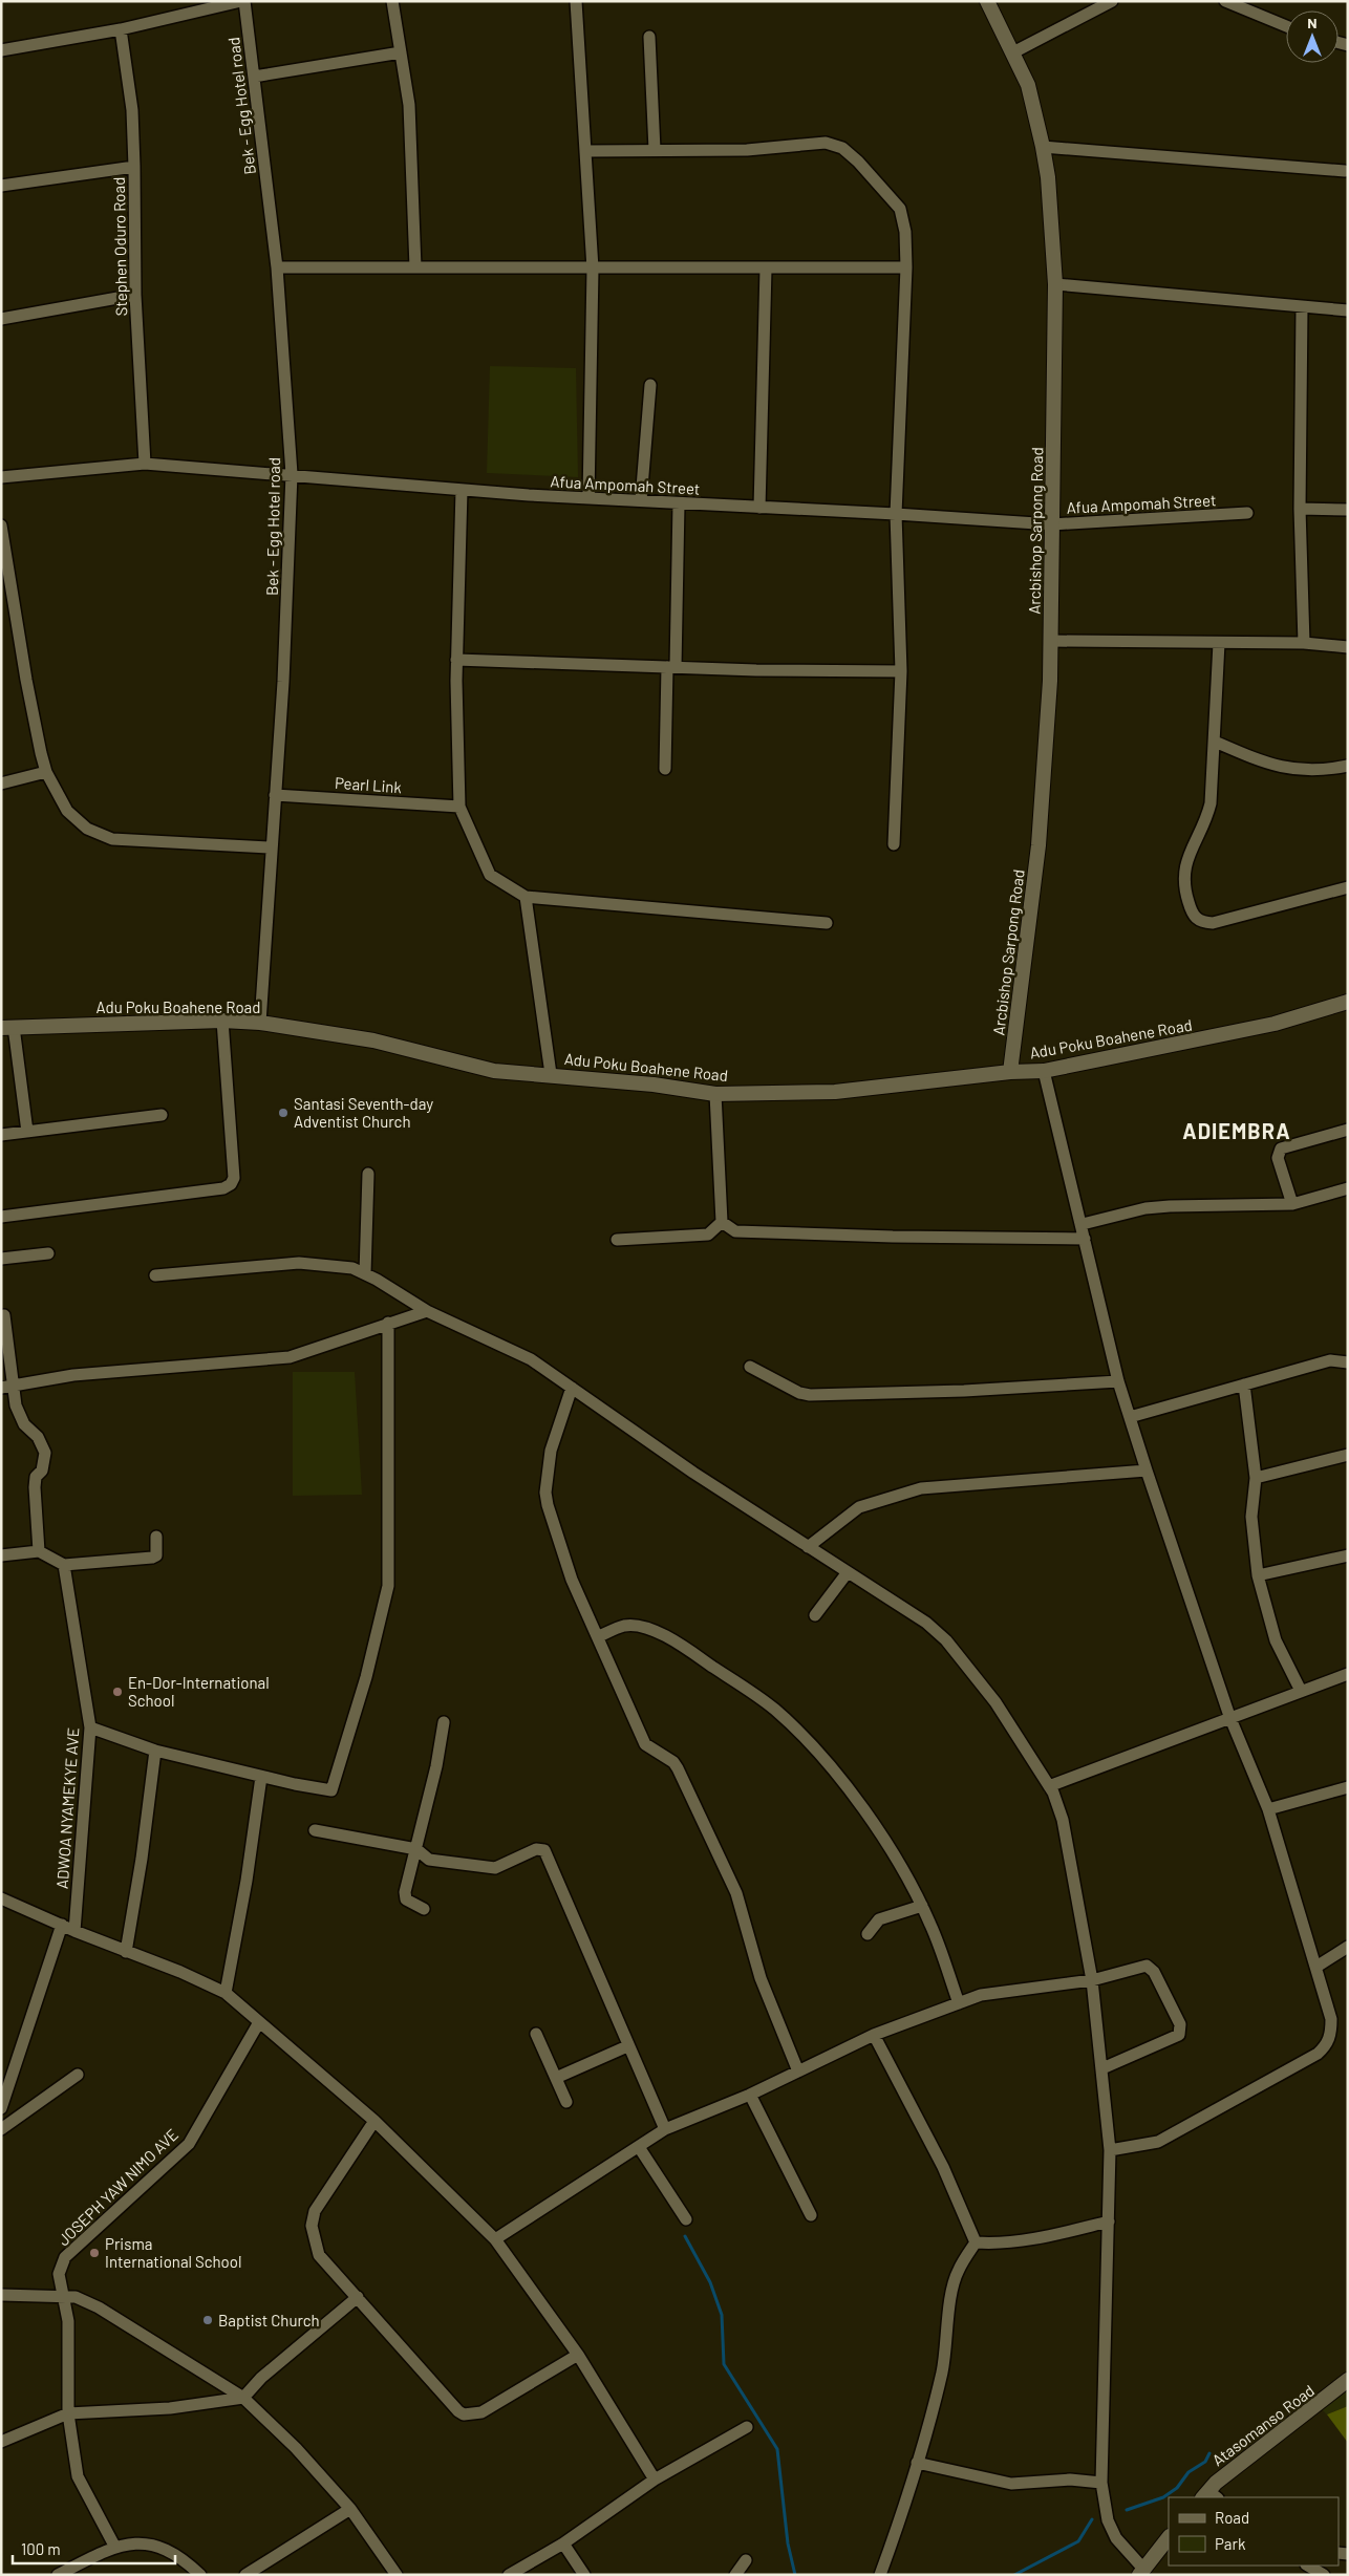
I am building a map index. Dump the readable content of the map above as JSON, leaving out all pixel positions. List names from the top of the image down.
{
  "streets": {
    "street": [
      "Bek - Egg Hotel road",
      "Stephen Oduro Road",
      "Afua Ampomah Street",
      "Arcbishop Sarpong Road",
      "Pearl Link",
      "Adu Poku Boahene Road",
      "ADWOA NYAMEKYE AVE",
      "JOSEPH YAW NIMO AVE",
      "Atasomanso Road"
    ]
  },
  "crossings": [
    ["Bek - Egg Hotel road", "Afua Ampomah Street"],
    ["Bek - Egg Hotel road", "Pearl Link"],
    ["Bek - Egg Hotel road", "Adu Poku Boahene Road"],
    ["Stephen Oduro Road", "Afua Ampomah Street"],
    ["Afua Ampomah Street", "Arcbishop Sarpong Road"],
    ["Arcbishop Sarpong Road", "Adu Poku Boahene Road"]
  ],
  "districts": ["ADIEMBRA"],
  "places": [
    "Santasi Seventh-day Adventist Church",
    "En-Dor-International School",
    "Prisma International School",
    "Baptist Church"
  ],
  "legend": ["Road", "Park"],
  "scale_bar": "100 m",
  "north": "top"
}
